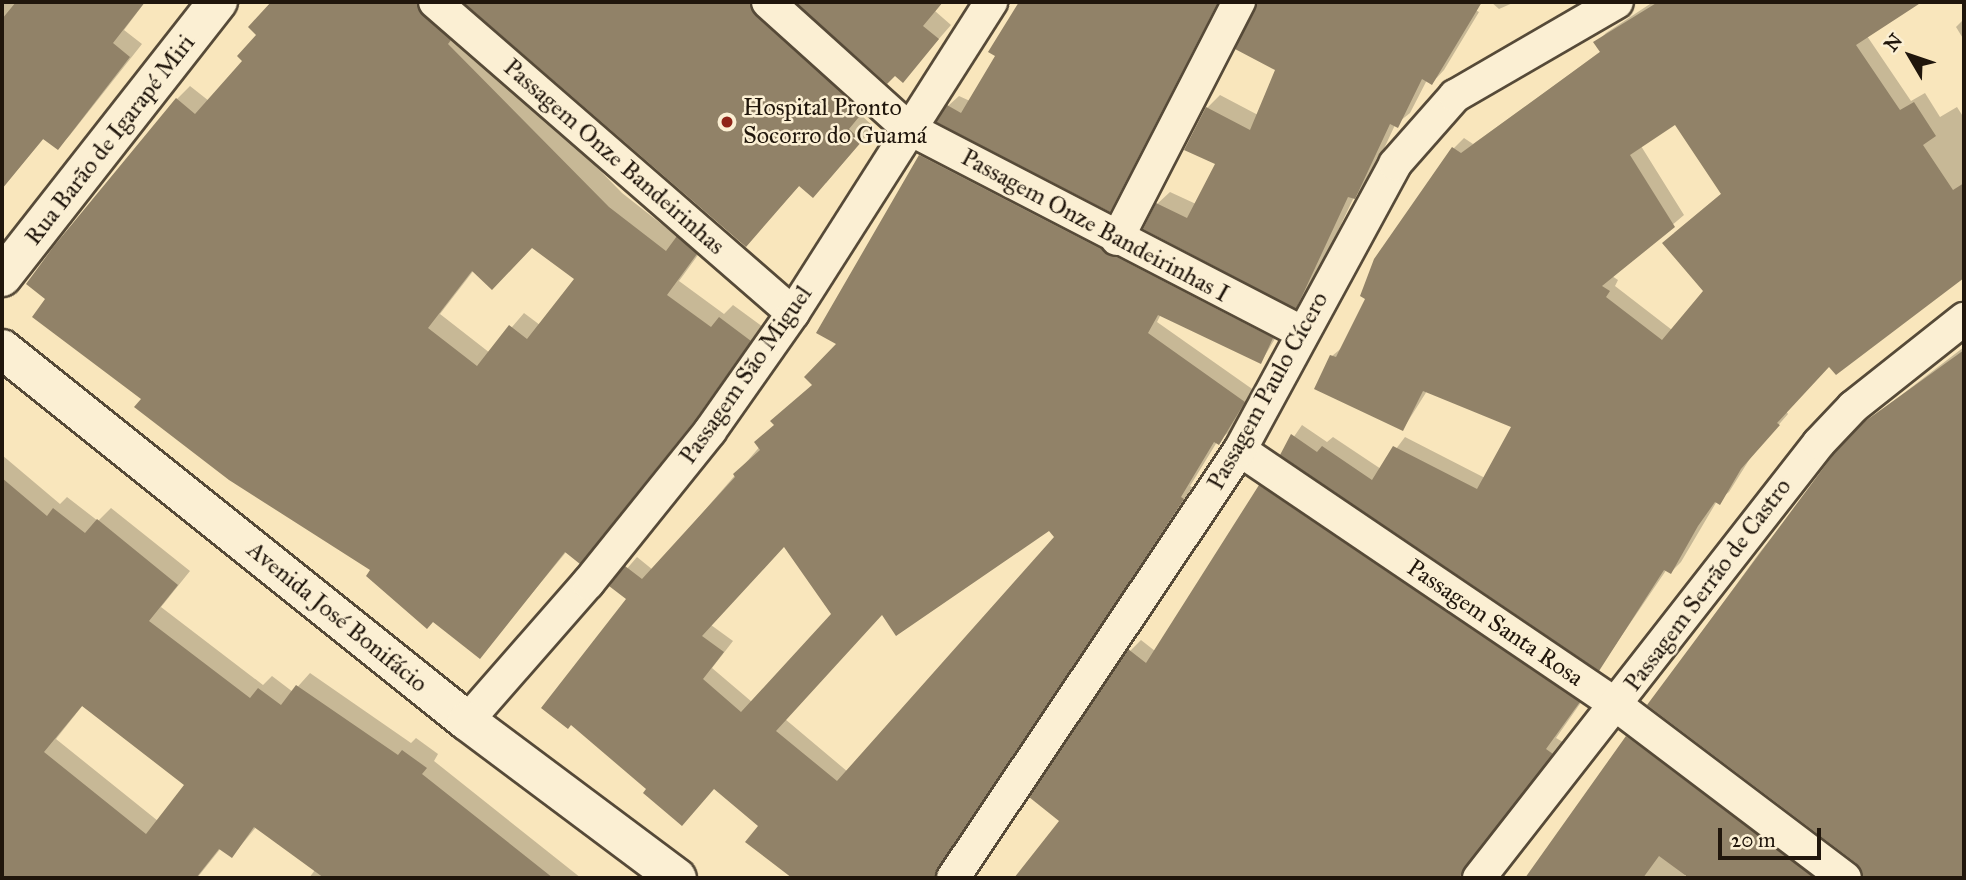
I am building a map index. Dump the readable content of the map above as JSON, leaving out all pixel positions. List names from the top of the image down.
{
  "streets": {
    "main road": ["Rua Barão de Igarapé Miri", "Avenida José Bonifácio"],
    "street": [
      "Passagem Onze Bandeirinhas",
      "Passagem Onze Bandeirinhas I",
      "Passagem São Miguel",
      "Passagem Paulo Cícero",
      "Passagem Serrão de Castro",
      "Passagem Santa Rosa"
    ]
  },
  "crossings": [
    ["Passagem Onze Bandeirinhas", "Passagem São Miguel"],
    ["Passagem Onze Bandeirinhas I", "Passagem São Miguel"],
    ["Passagem Onze Bandeirinhas I", "Passagem Paulo Cícero"],
    ["Passagem São Miguel", "Avenida José Bonifácio"],
    ["Passagem Paulo Cícero", "Passagem Santa Rosa"],
    ["Passagem Serrão de Castro", "Passagem Santa Rosa"]
  ],
  "places": ["Hospital Pronto Socorro do Guamá"],
  "scale_bar": "20 m",
  "north": "top left"
}
